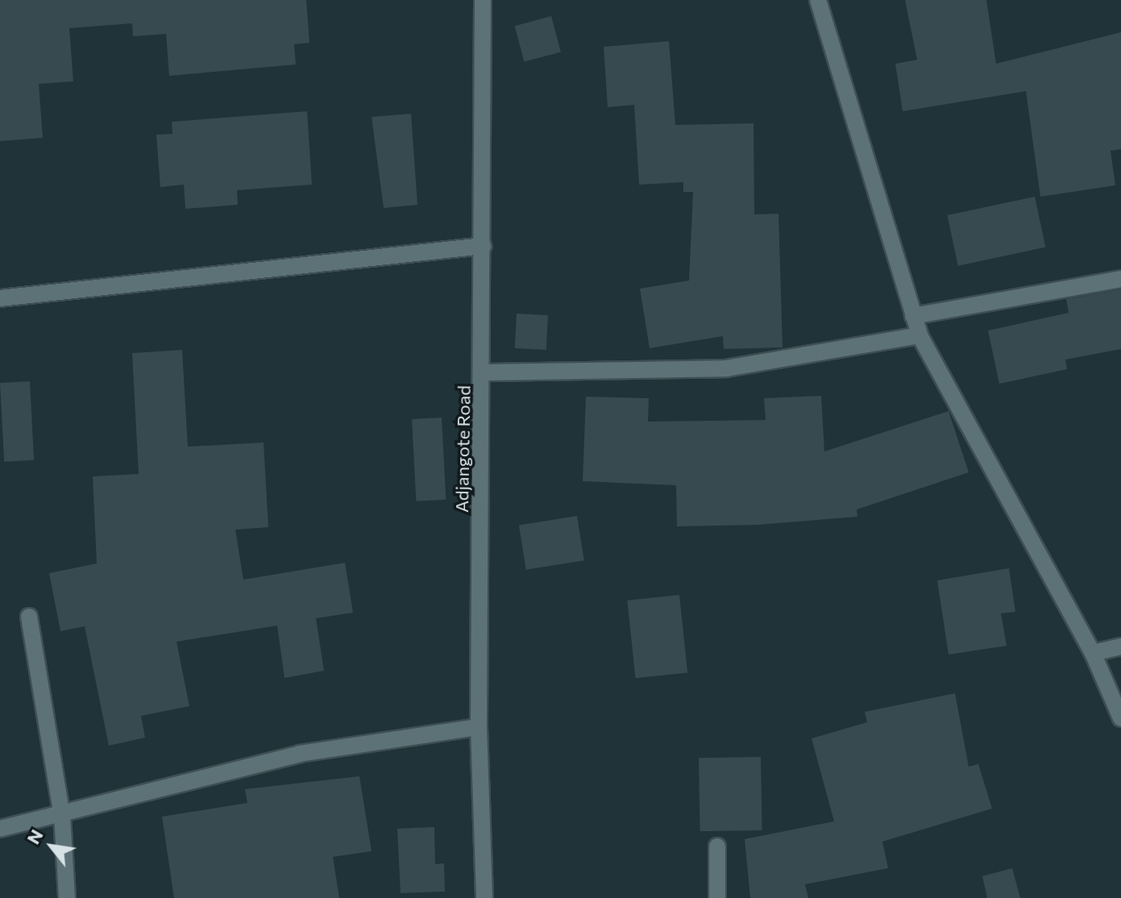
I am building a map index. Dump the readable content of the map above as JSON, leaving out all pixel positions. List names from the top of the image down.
{
  "streets": {
    "street": ["Adjangote Road"]
  },
  "north": "top left"
}
